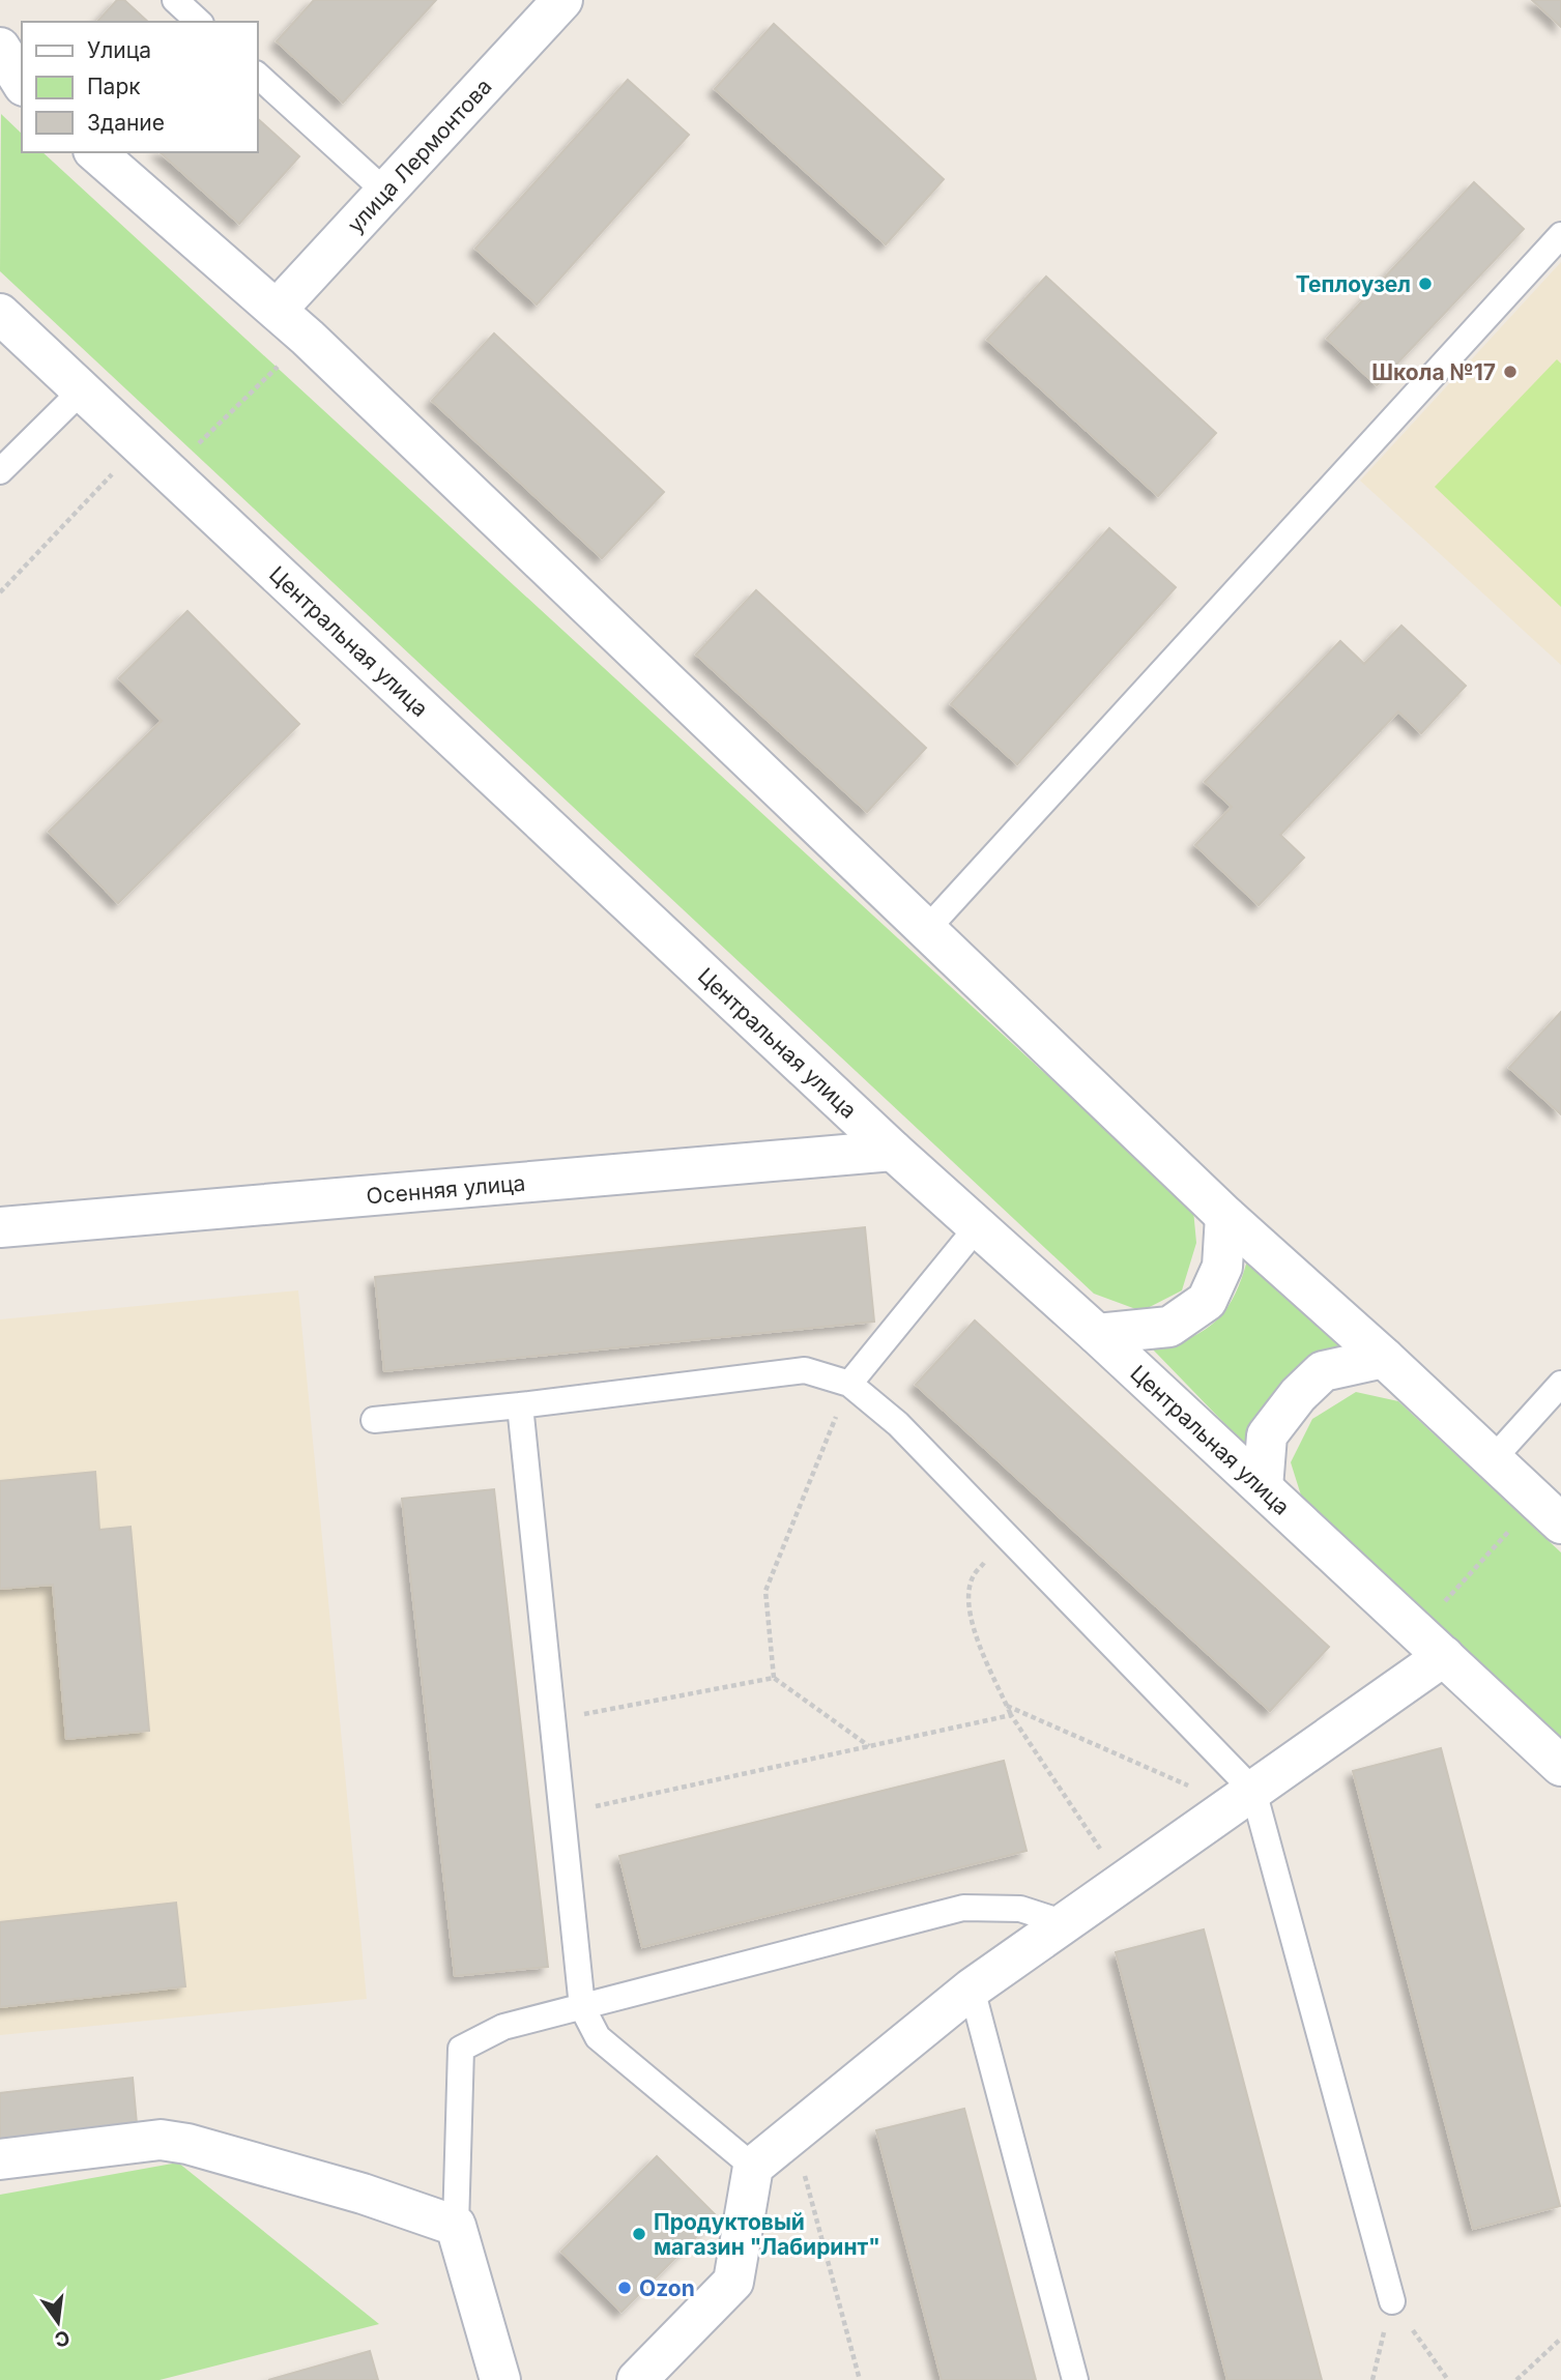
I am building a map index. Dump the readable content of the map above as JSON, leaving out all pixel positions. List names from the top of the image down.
{
  "streets": {
    "street": ["улица Лермонтова", "Центральная улица", "Осенняя улица"]
  },
  "crossings": [
    ["Центральная улица", "Осенняя улица"]
  ],
  "places": [
    "Теплоузел",
    "Школа №17",
    "Продуктовый магазин \"Лабиринт\"",
    "Ozon"
  ],
  "legend": ["Улица", "Парк", "Здание"],
  "north": "bottom"
}
